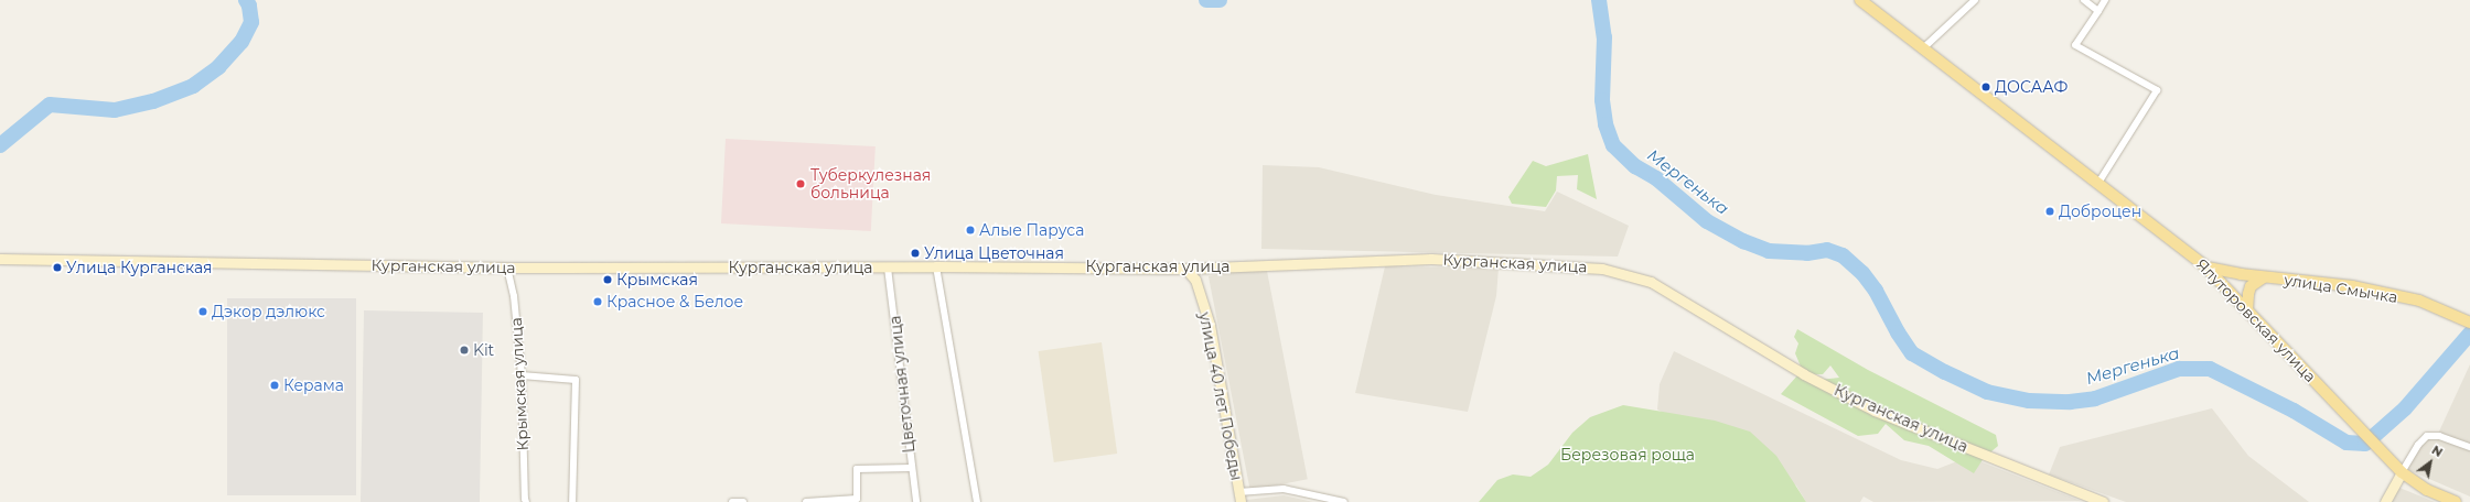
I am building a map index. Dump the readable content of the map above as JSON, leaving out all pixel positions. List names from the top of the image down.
{
  "streets": {
    "main road": [
      "Курганская улица",
      "улица Смычка",
      "Ялуторовская улица",
      "улица 40 лет Победы"
    ],
    "street": ["Крымская улица", "Цветочная улица"]
  },
  "crossings": [
    ["Курганская улица", "Крымская улица"],
    ["Курганская улица", "Цветочная улица"],
    ["Курганская улица", "улица 40 лет Победы"],
    ["улица Смычка", "Ялуторовская улица"]
  ],
  "water": ["Мергенька"],
  "parks": ["Березовая роща"],
  "places": [
    "ДОСААФ",
    "Туберкулезная больница",
    "Доброцен",
    "Алые Паруса",
    "Улица Цветочная",
    "Улица Курганская",
    "Крымская",
    "Красное & Белое",
    "Дэкор дэлюкс",
    "Kit",
    "Керама"
  ],
  "north": "top right"
}
